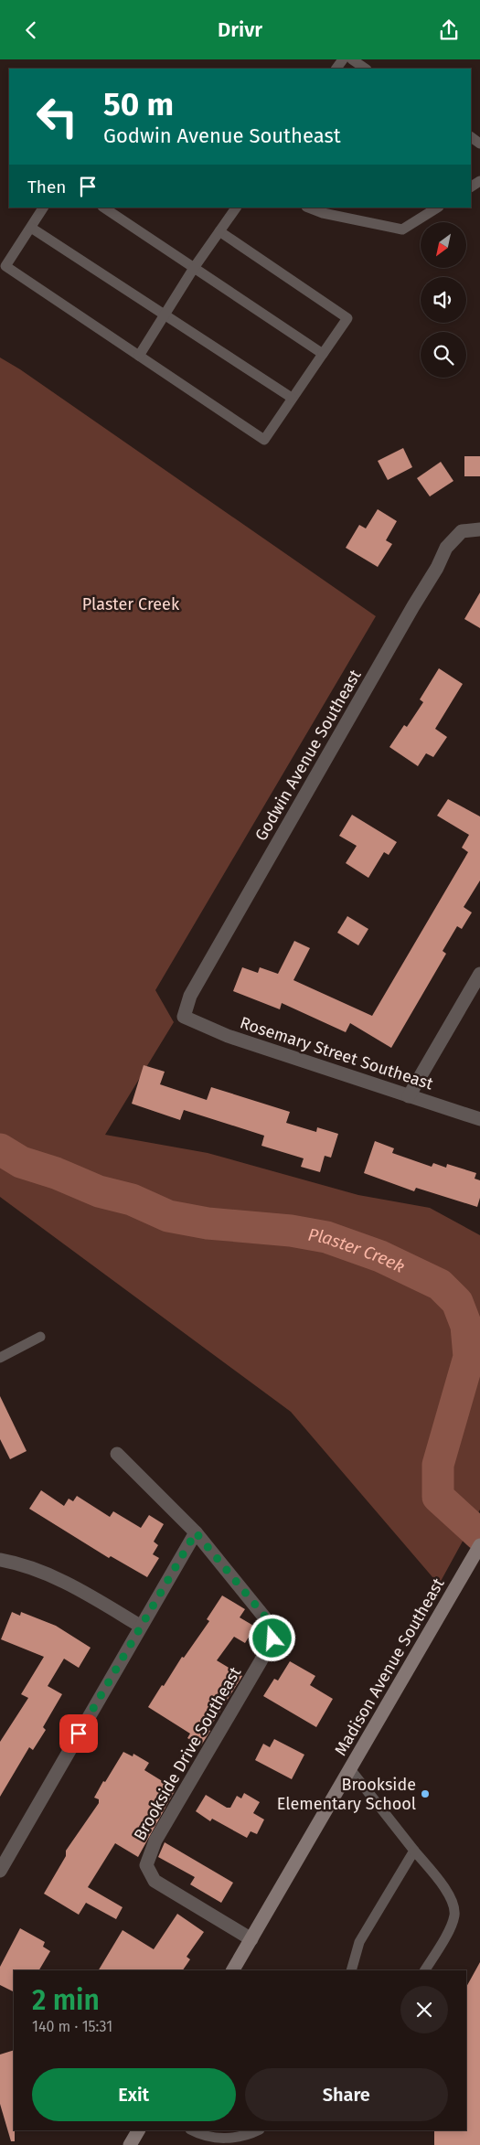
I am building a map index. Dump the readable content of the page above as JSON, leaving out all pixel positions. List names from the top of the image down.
{
  "streets": {
    "street": [
      "Godwin Avenue Southeast",
      "Rosemary Street Southeast",
      "Madison Avenue Southeast",
      "Brookside Drive Southeast"
    ]
  },
  "crossings": [
    ["Godwin Avenue Southeast", "Rosemary Street Southeast"],
    ["Madison Avenue Southeast", "Brookside Drive Southeast"]
  ],
  "water": ["Plaster Creek"],
  "parks": ["Plaster Creek"],
  "places": ["Brookside Elementary School"],
  "north": "bottom left",
  "page": {
    "header": "Drivr",
    "turn": ["50 m", "Godwin Avenue Southeast"],
    "then": "Then",
    "heading": ["2 min", "140 m · 15:31"],
    "buttons": ["Exit", "Share"]
  }
}
